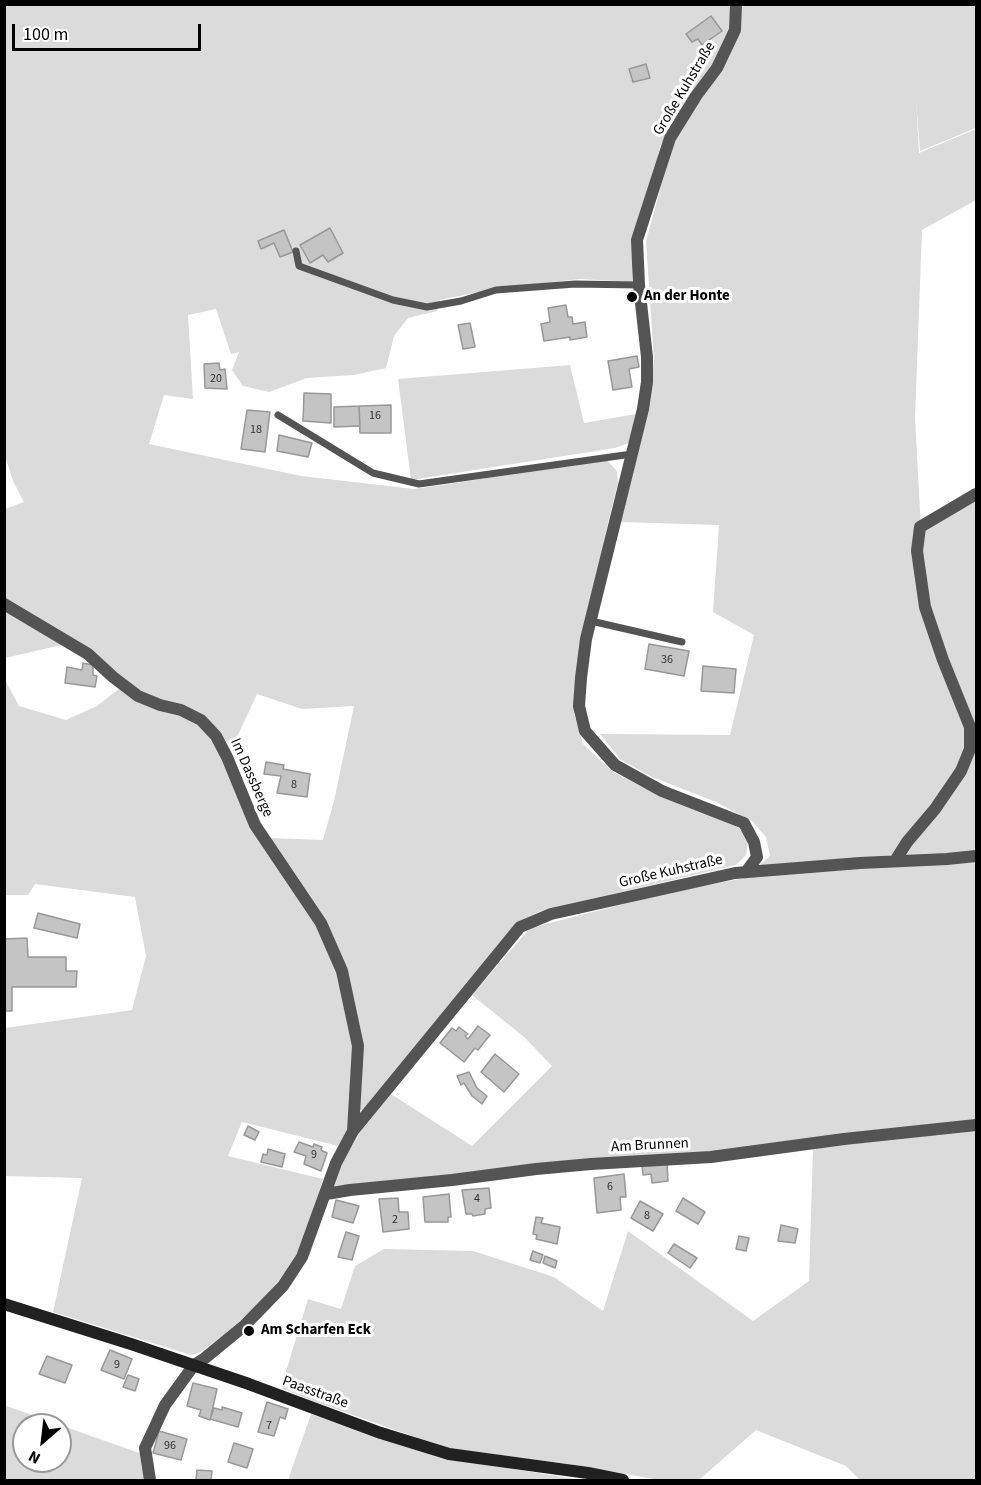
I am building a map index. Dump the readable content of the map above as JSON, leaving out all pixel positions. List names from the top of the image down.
{
  "streets": {
    "street": [
      "Große Kuhstraße",
      "Im Dassberge",
      "Am Brunnen",
      "Paasstraße"
    ]
  },
  "crossings": [
    ["Große Kuhstraße", "Im Dassberge"],
    ["Große Kuhstraße", "Am Brunnen"],
    ["Große Kuhstraße", "Paasstraße"]
  ],
  "places": ["An der Honte", "Am Scharfen Eck"],
  "house_numbers": [
    "20",
    "16",
    "18",
    "36",
    "8",
    "9",
    "6",
    "4",
    "8",
    "2",
    "9",
    "7",
    "96"
  ],
  "scale_bar": "100 m",
  "north": "bottom left"
}
